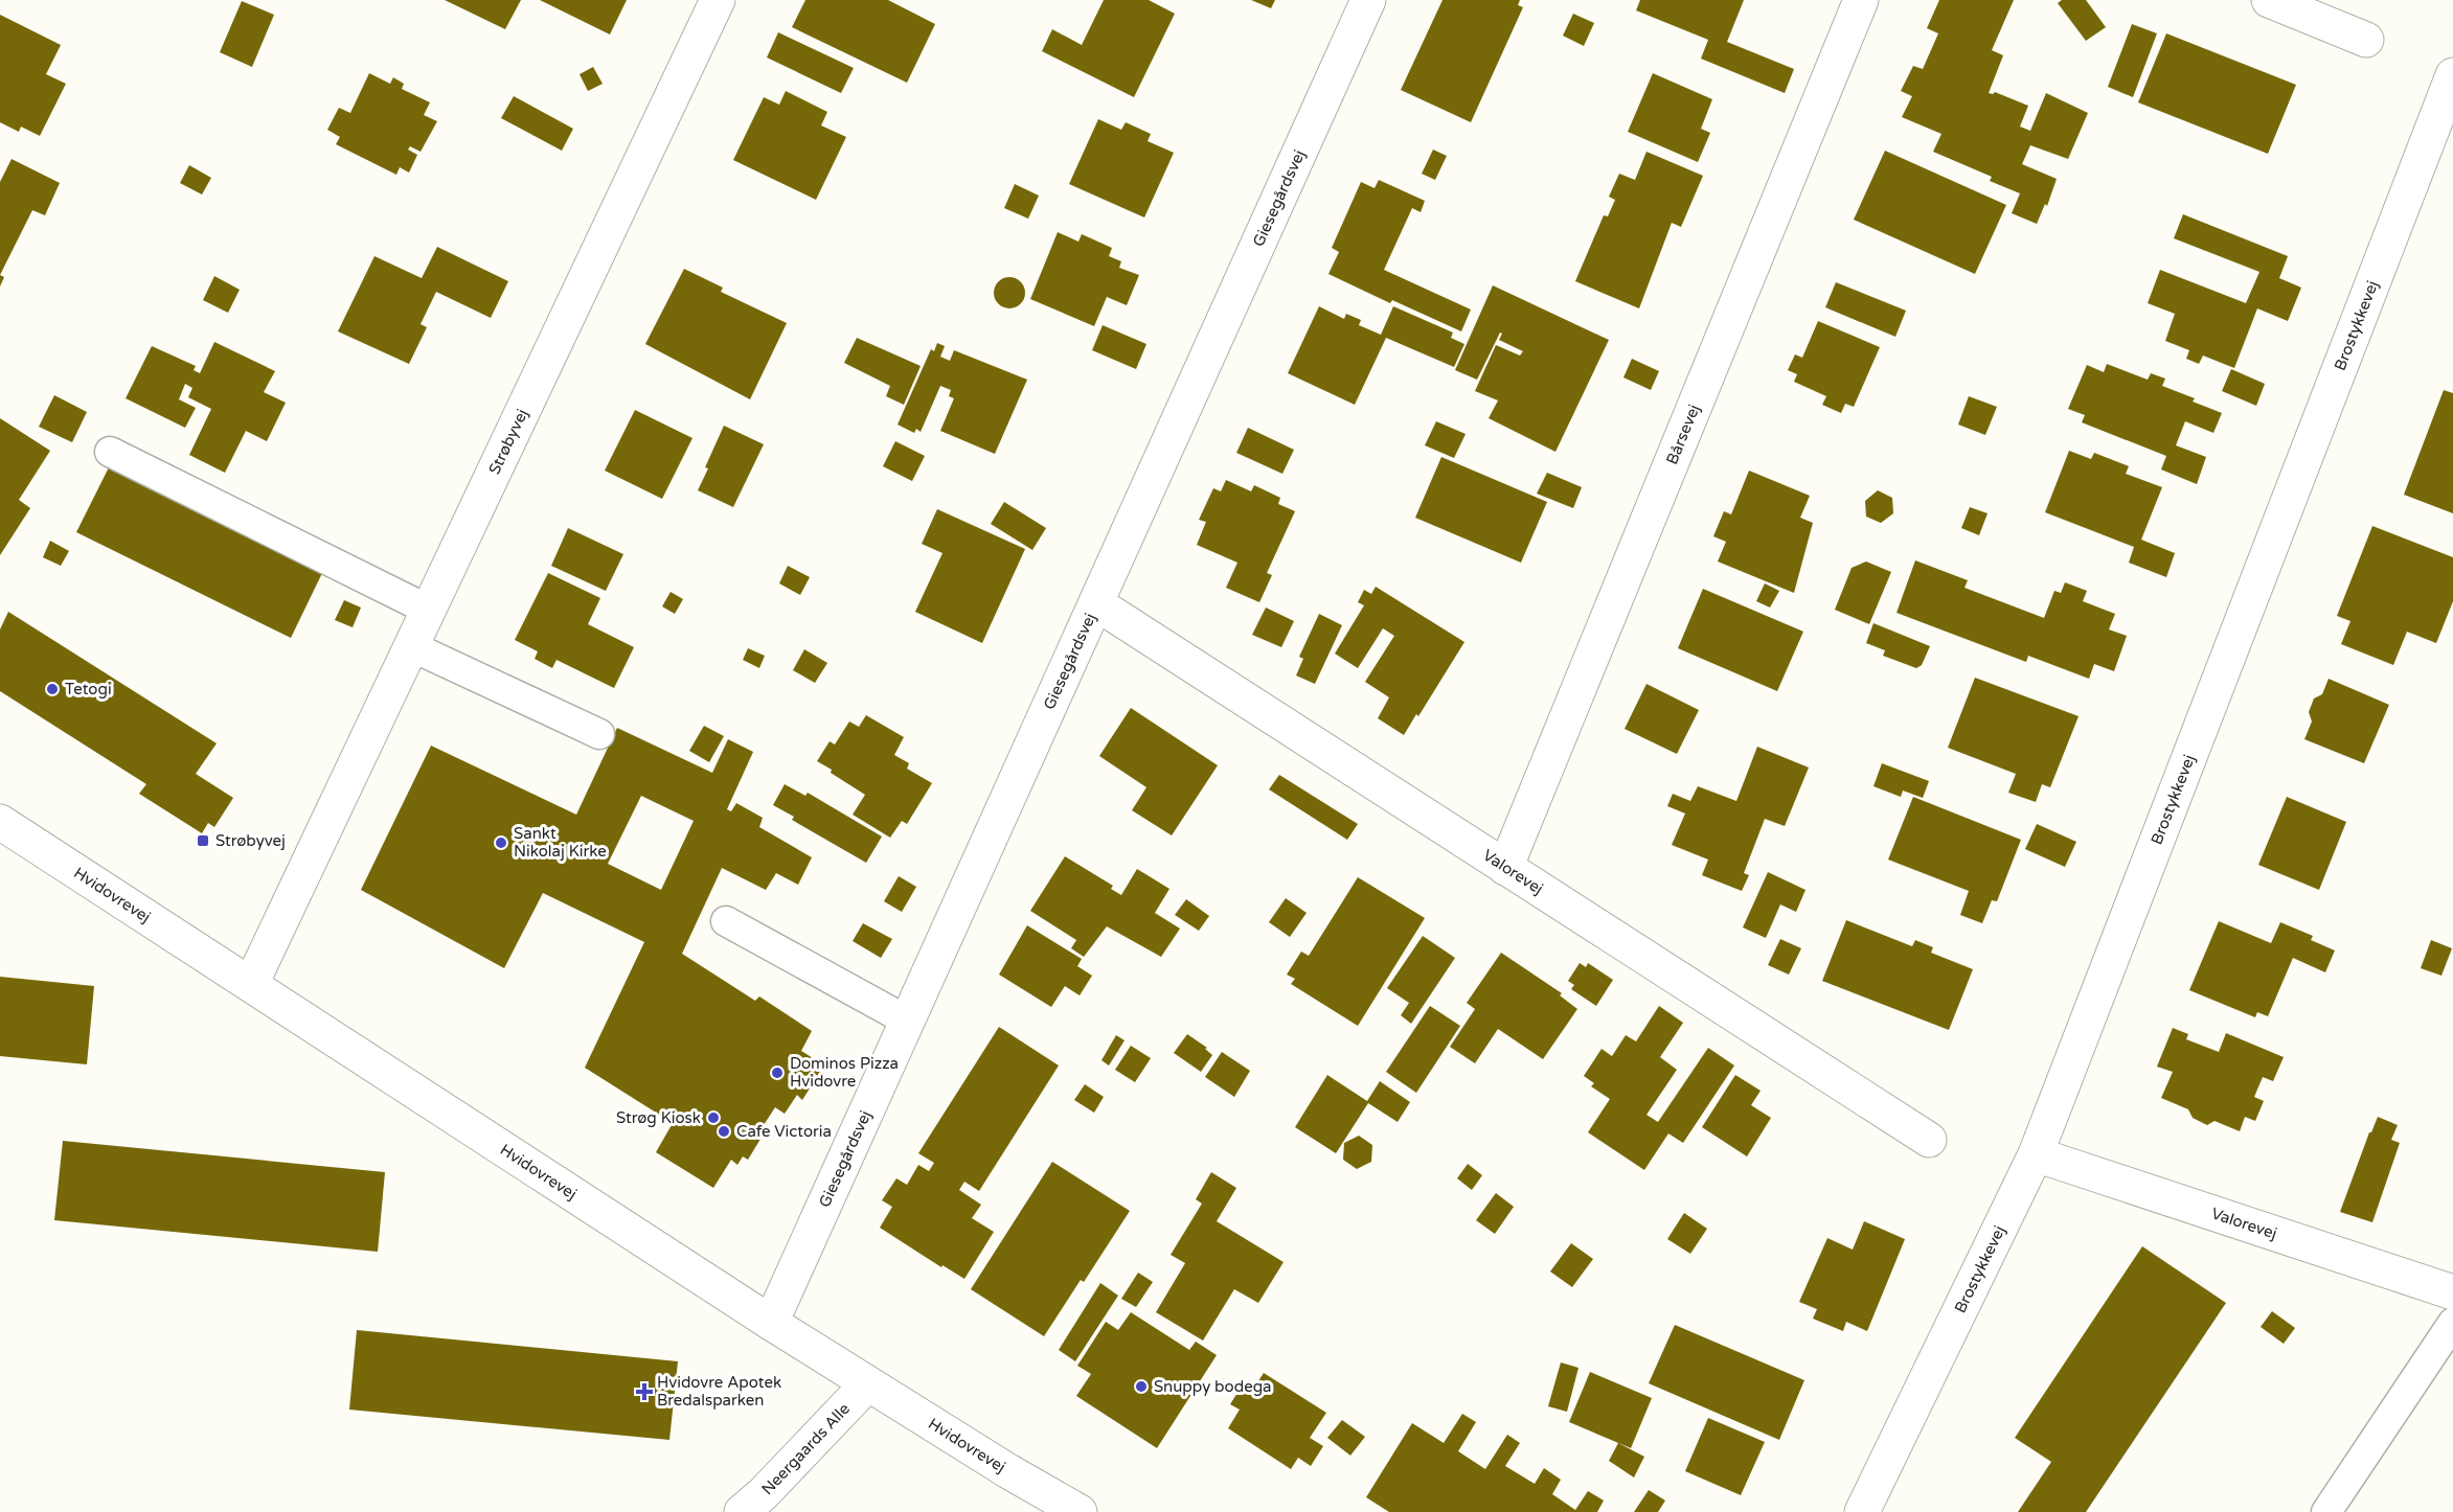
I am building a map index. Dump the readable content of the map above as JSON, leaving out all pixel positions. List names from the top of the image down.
{
  "streets": {
    "street": [
      "Giesegårdsvej",
      "Brostykkevej",
      "Bårsevej",
      "Strøbyvej",
      "Valorevej",
      "Hvidovrevej",
      "Neergaards Alle"
    ]
  },
  "crossings": [
    ["Giesegårdsvej", "Valorevej"],
    ["Giesegårdsvej", "Hvidovrevej"],
    ["Brostykkevej", "Valorevej"],
    ["Bårsevej", "Valorevej"],
    ["Strøbyvej", "Hvidovrevej"],
    ["Hvidovrevej", "Neergaards Alle"]
  ],
  "places": {
    "other": [
      "Tetogi",
      "Sankt Nikolaj Kirke",
      "Dominos Pizza Hvidovre",
      "Strøg Kiosk",
      "Cafe Victoria",
      "Snuppy bodega"
    ],
    "transit": ["Strøbyvej"],
    "health": ["Hvidovre Apotek Bredalsparken"]
  }
}
